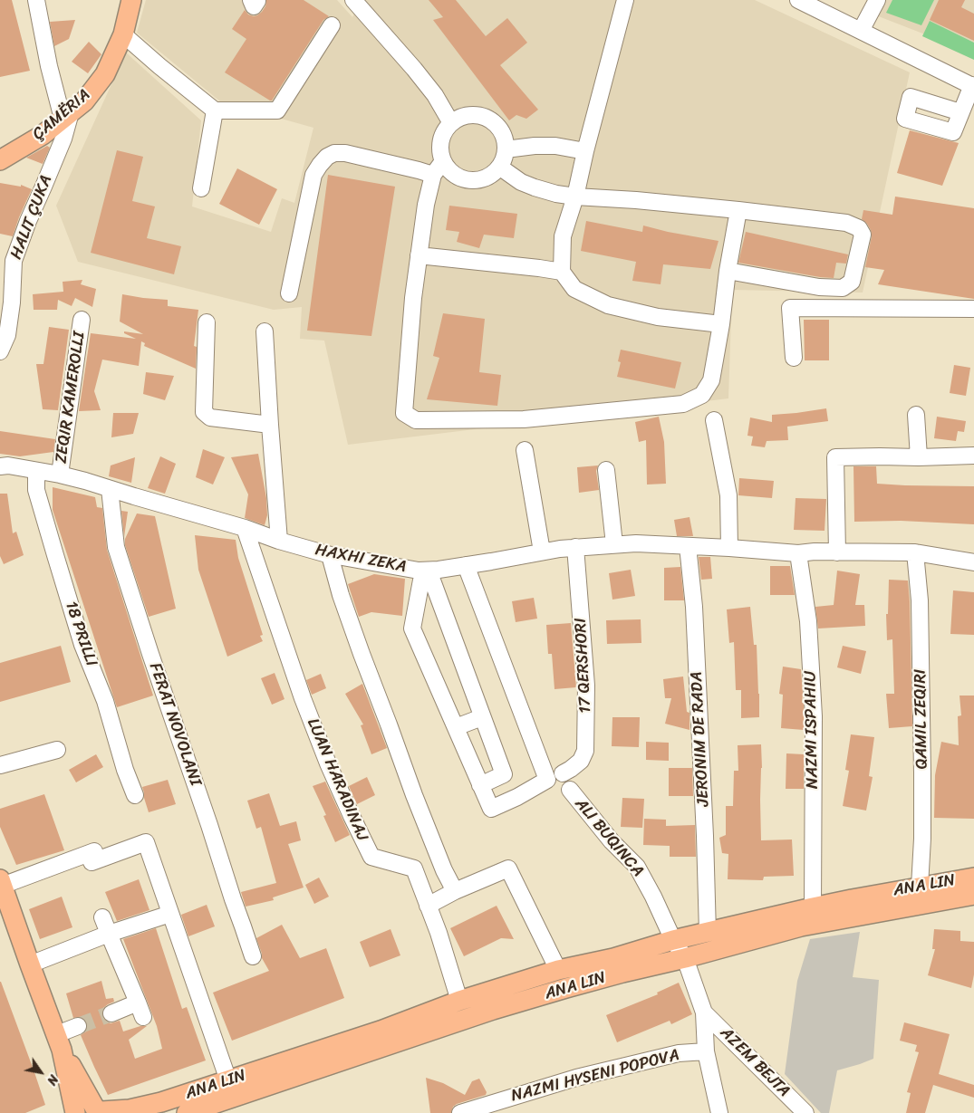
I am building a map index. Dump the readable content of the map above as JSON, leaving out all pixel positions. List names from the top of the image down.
{
  "streets": {
    "main road": ["ÇAMËRIA", "ANA LIN"],
    "street": [
      "HALIT ÇUKA",
      "ZEQIR KAMEROLLI",
      "HAXHI ZEKA",
      "18 PRILLI",
      "17 QERSHORI",
      "QAMIL ZEQIRI",
      "FERAT NOVOLANI",
      "NAZMI ISPAHIU",
      "JERONIM DE RADA",
      "LUAN HARADINAJ",
      "ALI BUQINCA",
      "AZEM BEJTA",
      "NAZMI HYSENI POPOVA"
    ]
  },
  "crossings": [
    ["ÇAMËRIA", "HALIT ÇUKA"],
    ["ZEQIR KAMEROLLI", "HAXHI ZEKA"],
    ["HAXHI ZEKA", "18 PRILLI"],
    ["HAXHI ZEKA", "17 QERSHORI"],
    ["HAXHI ZEKA", "QAMIL ZEQIRI"],
    ["HAXHI ZEKA", "FERAT NOVOLANI"],
    ["HAXHI ZEKA", "NAZMI ISPAHIU"],
    ["HAXHI ZEKA", "JERONIM DE RADA"],
    ["HAXHI ZEKA", "LUAN HARADINAJ"],
    ["QAMIL ZEQIRI", "ANA LIN"],
    ["NAZMI ISPAHIU", "ANA LIN"],
    ["JERONIM DE RADA", "ANA LIN"],
    ["LUAN HARADINAJ", "ANA LIN"],
    ["ALI BUQINCA", "ANA LIN"],
    ["ALI BUQINCA", "AZEM BEJTA"]
  ],
  "north": "bottom right"
}
